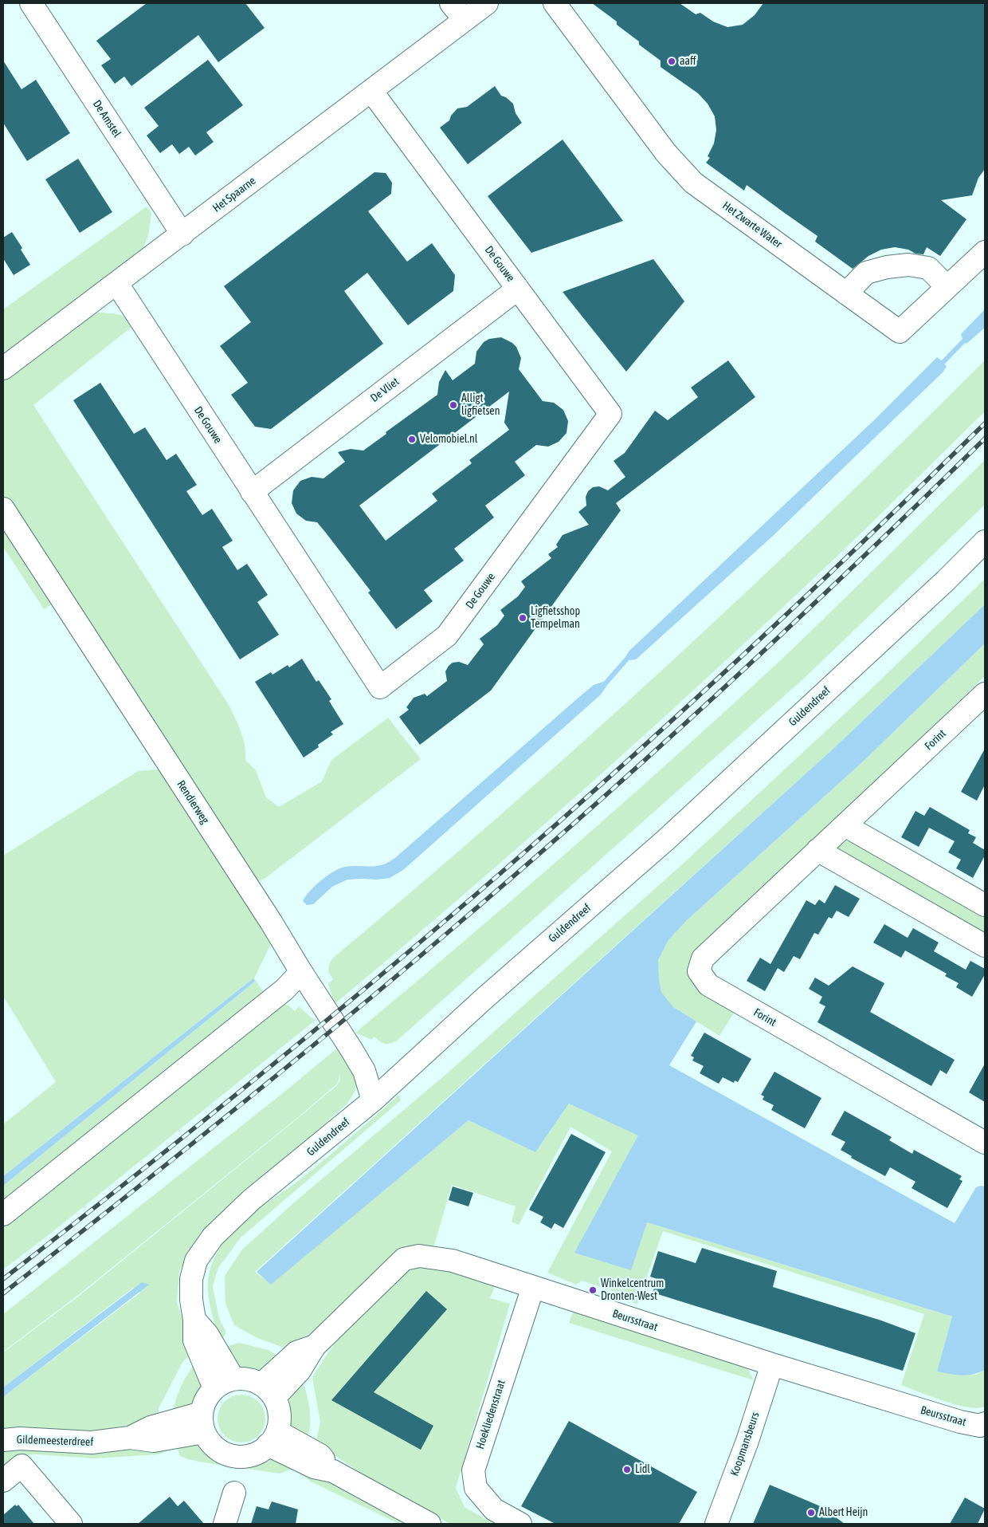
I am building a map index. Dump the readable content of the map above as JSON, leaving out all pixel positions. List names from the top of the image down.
{
  "streets": {
    "street": [
      "De Amstel",
      "Het Spaarne",
      "Het Zwarte Water",
      "De Gouwe",
      "De Vliet",
      "Guldendreef",
      "Forint",
      "Rendierweg",
      "Beursstraat",
      "Hoekliedenstraat",
      "Gildemeesterdreef",
      "Koopmansbeurs"
    ]
  },
  "crossings": [
    ["De Amstel", "Het Spaarne"],
    ["Het Spaarne", "De Gouwe"],
    ["De Gouwe", "De Vliet"],
    ["Guldendreef", "Rendierweg"],
    ["Guldendreef", "Beursstraat"],
    ["Guldendreef", "Gildemeesterdreef"],
    ["Beursstraat", "Hoekliedenstraat"],
    ["Beursstraat", "Gildemeesterdreef"],
    ["Beursstraat", "Koopmansbeurs"]
  ],
  "places": [
    "aaff",
    "Alligt ligfietsen",
    "Velomobiel.nl",
    "Ligfietsshop Tempelman",
    "Winkelcentrum Dronten-West",
    "Lidl",
    "Albert Heijn"
  ]
}
